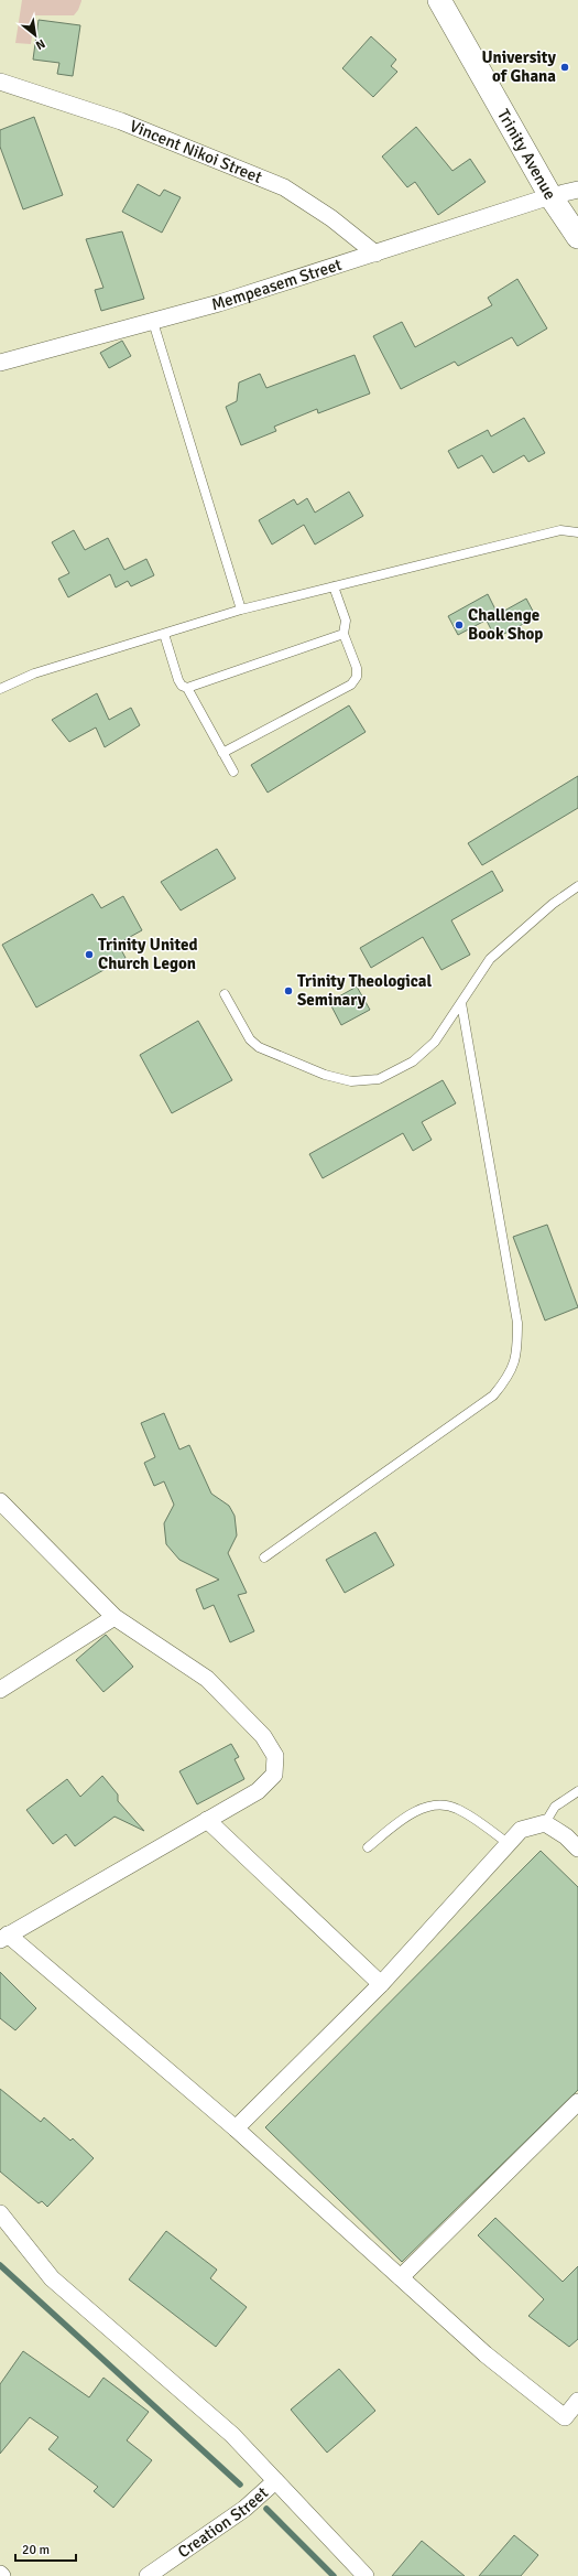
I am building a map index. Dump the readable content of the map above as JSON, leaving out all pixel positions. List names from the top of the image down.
{
  "streets": {
    "street": [
      "Vincent Nikoi Street",
      "Trinity Avenue",
      "Mempeasem Street",
      "Creation Street"
    ]
  },
  "crossings": [
    ["Vincent Nikoi Street", "Mempeasem Street"],
    ["Trinity Avenue", "Mempeasem Street"]
  ],
  "places": [
    "University of Ghana",
    "Challenge Book Shop",
    "Trinity United Church Legon",
    "Trinity Theological Seminary"
  ],
  "scale_bar": "20 m",
  "north": "bottom right"
}
